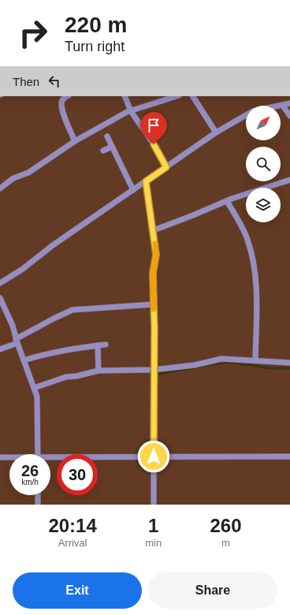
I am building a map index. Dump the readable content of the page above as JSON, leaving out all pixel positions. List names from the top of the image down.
{
  "north": "top right",
  "page": {
    "turn": ["220 m", "Turn right"],
    "then": "Then",
    "speed": "26 km/h",
    "limit": "30",
    "eta": [
      "20:14",
      "Arrival",
      "1",
      "min",
      "260",
      "m"
    ],
    "buttons": ["Exit", "Share"]
  }
}
